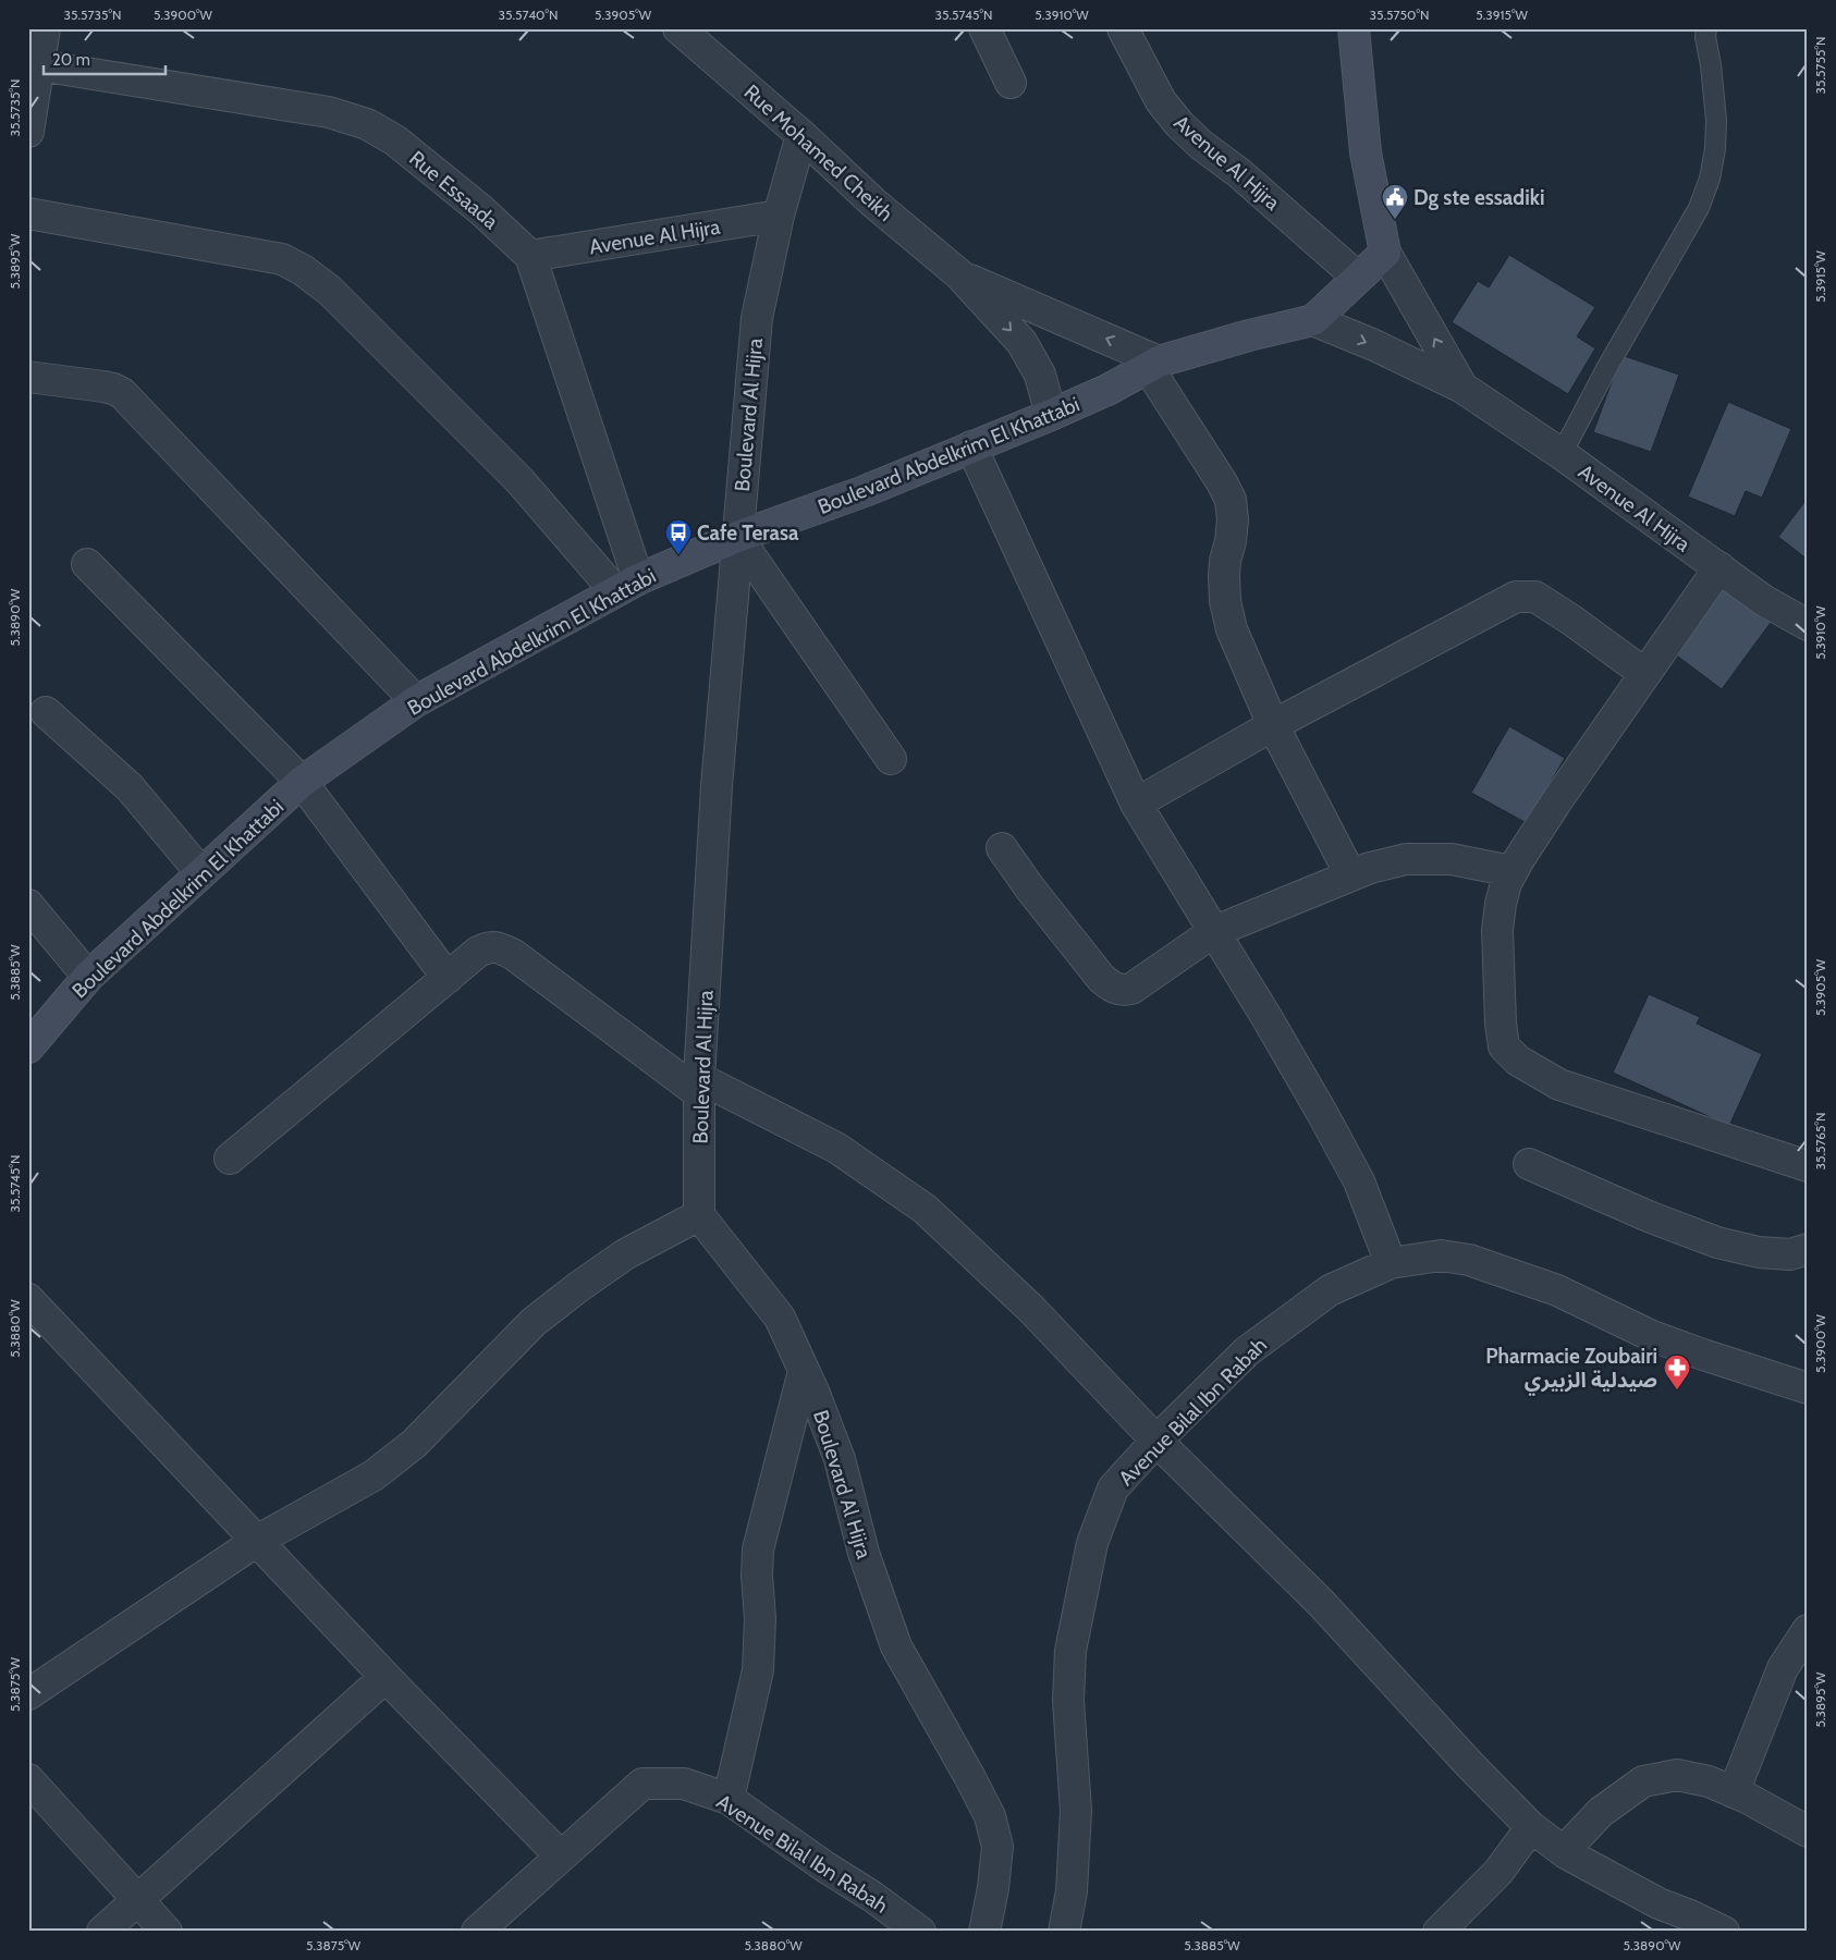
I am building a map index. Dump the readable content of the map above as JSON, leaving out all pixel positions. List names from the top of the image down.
{
  "streets": {
    "street": [
      "Rue Mohamed Cheikh",
      "Avenue Al Hijra",
      "Rue Essaada",
      "Boulevard Al Hijra",
      "Boulevard Abdelkrim El Khattabi",
      "Avenue Bilal Ibn Rabah"
    ]
  },
  "crossings": [
    ["Rue Mohamed Cheikh", "Boulevard Al Hijra"],
    ["Rue Mohamed Cheikh", "Boulevard Abdelkrim El Khattabi"],
    ["Avenue Al Hijra", "Rue Essaada"],
    ["Avenue Al Hijra", "Boulevard Al Hijra"],
    ["Avenue Al Hijra", "Boulevard Abdelkrim El Khattabi"],
    ["Rue Essaada", "Boulevard Abdelkrim El Khattabi"],
    ["Boulevard Al Hijra", "Boulevard Abdelkrim El Khattabi"]
  ],
  "places": {
    "public building": ["Dg ste essadiki"],
    "bus stop": ["Cafe Terasa"],
    "pharmacy": ["Pharmacie Zoubairi صيدلية الزبيري"]
  },
  "scale_bar": "20 m",
  "coordinates": [
    "35.5735°N",
    "5.3900°W",
    "35.5740°N",
    "5.3905°W",
    "35.5745°N",
    "5.3910°W",
    "35.5750°N",
    "5.3915°W",
    "35.5755°N",
    "5.3895°W",
    "5.3890°W",
    "5.3885°W",
    "35.5765°N",
    "5.3880°W",
    "5.3875°W"
  ]
}
